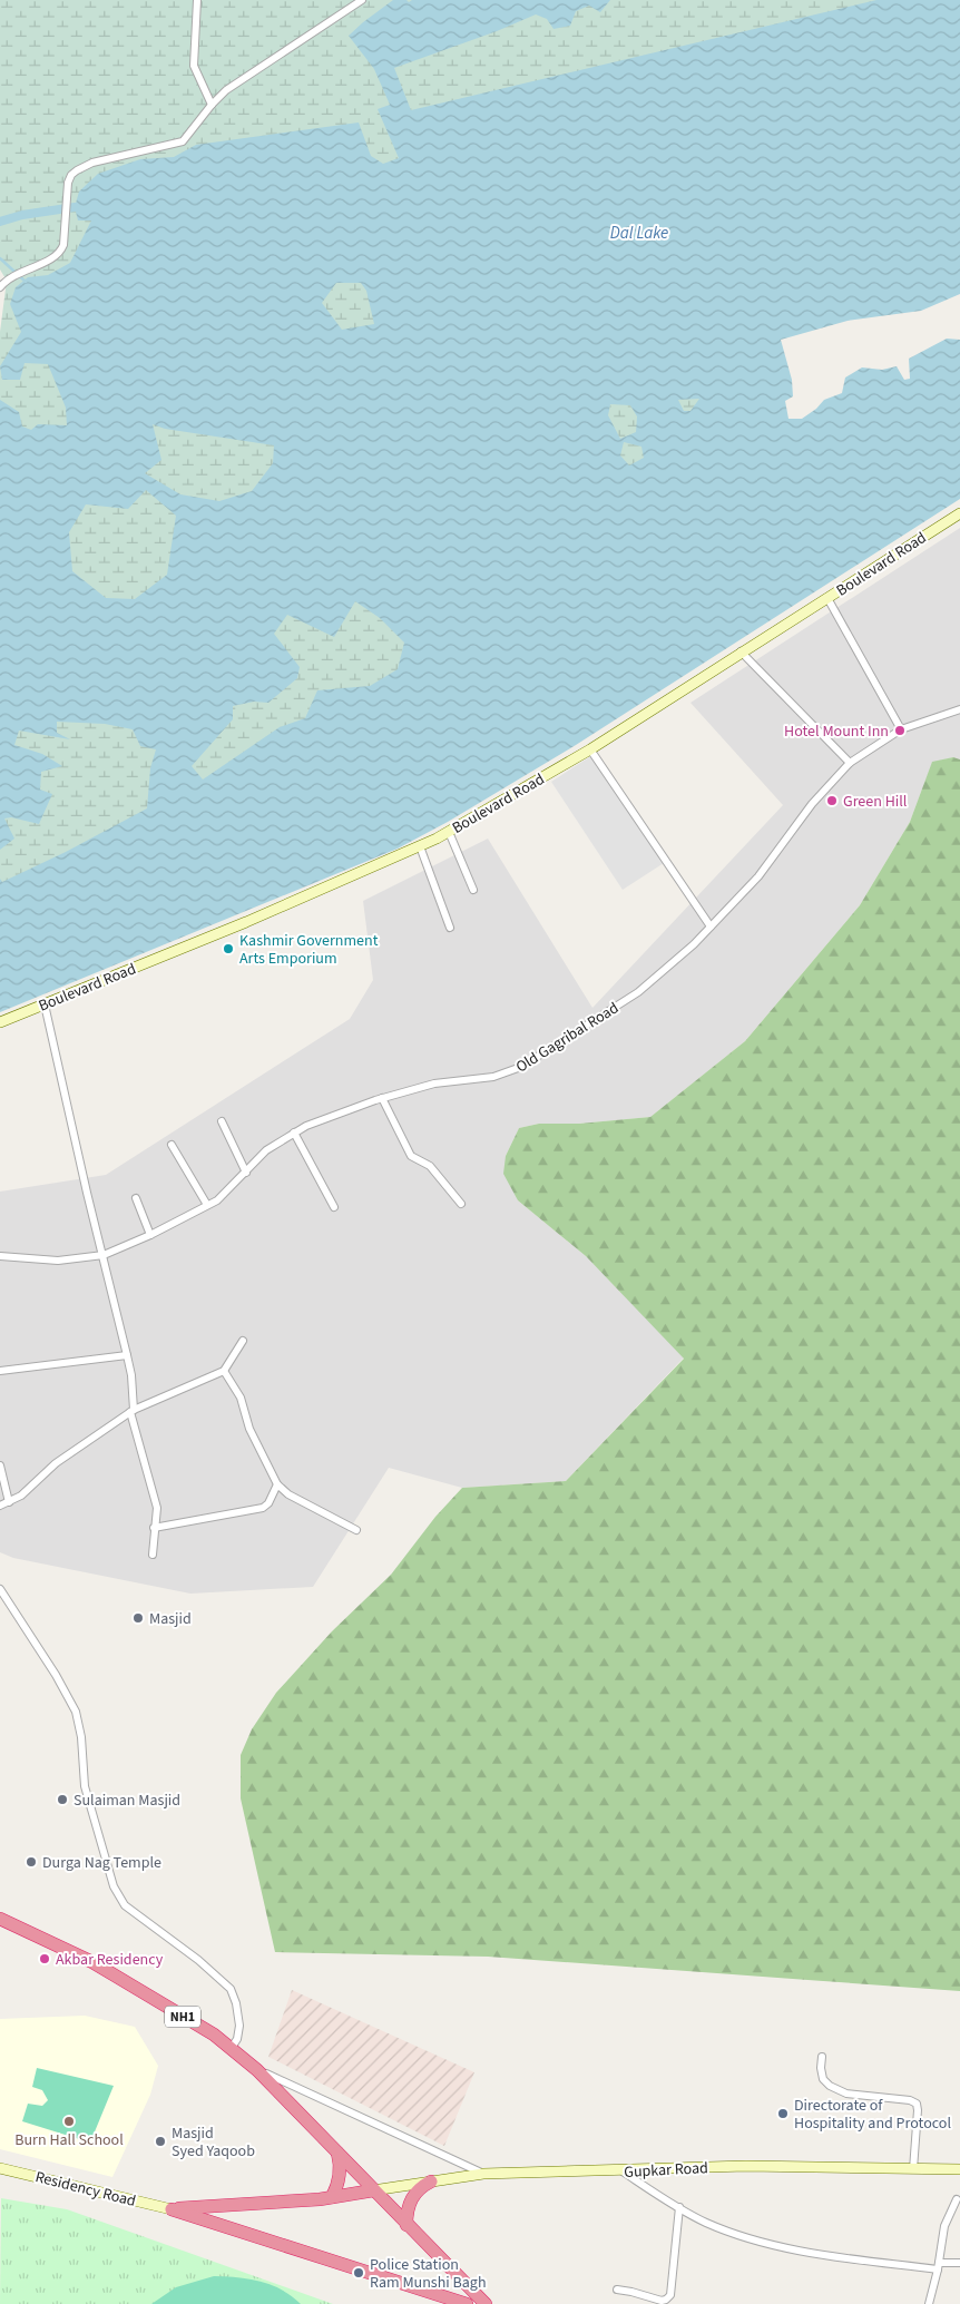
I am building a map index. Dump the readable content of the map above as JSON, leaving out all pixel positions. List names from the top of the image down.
{
  "streets": {
    "highway": ["NH1"],
    "main road": ["Boulevard Road", "Gupkar Road", "Residency Road"],
    "street": ["Old Gagribal Road"]
  },
  "crossings": [
    ["NH1", "Gupkar Road"]
  ],
  "water": ["Dal Lake"],
  "places": [
    "Hotel Mount Inn",
    "Green Hill",
    "Kashmir Government Arts Emporium",
    "Masjid",
    "Sulaiman Masjid",
    "Durga Nag Temple",
    "Akbar Residency",
    "Directorate of Hospitality and Protocol",
    "Burn Hall School",
    "Masjid Syed Yaqoob",
    "Police Station Ram Munshi Bagh"
  ]
}
